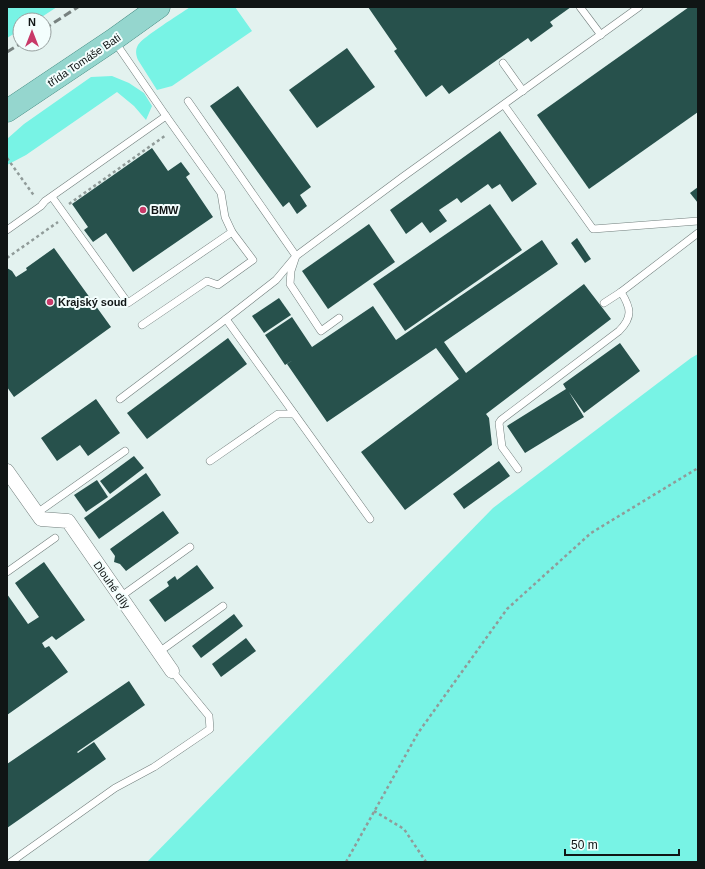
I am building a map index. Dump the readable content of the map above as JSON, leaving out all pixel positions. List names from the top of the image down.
{
  "streets": {
    "main road": ["třída Tomáše Bati"],
    "street": ["Dlouhé díly"]
  },
  "places": ["BMW", "Krajský soud"],
  "scale_bar": "50 m",
  "north": "top"
}
